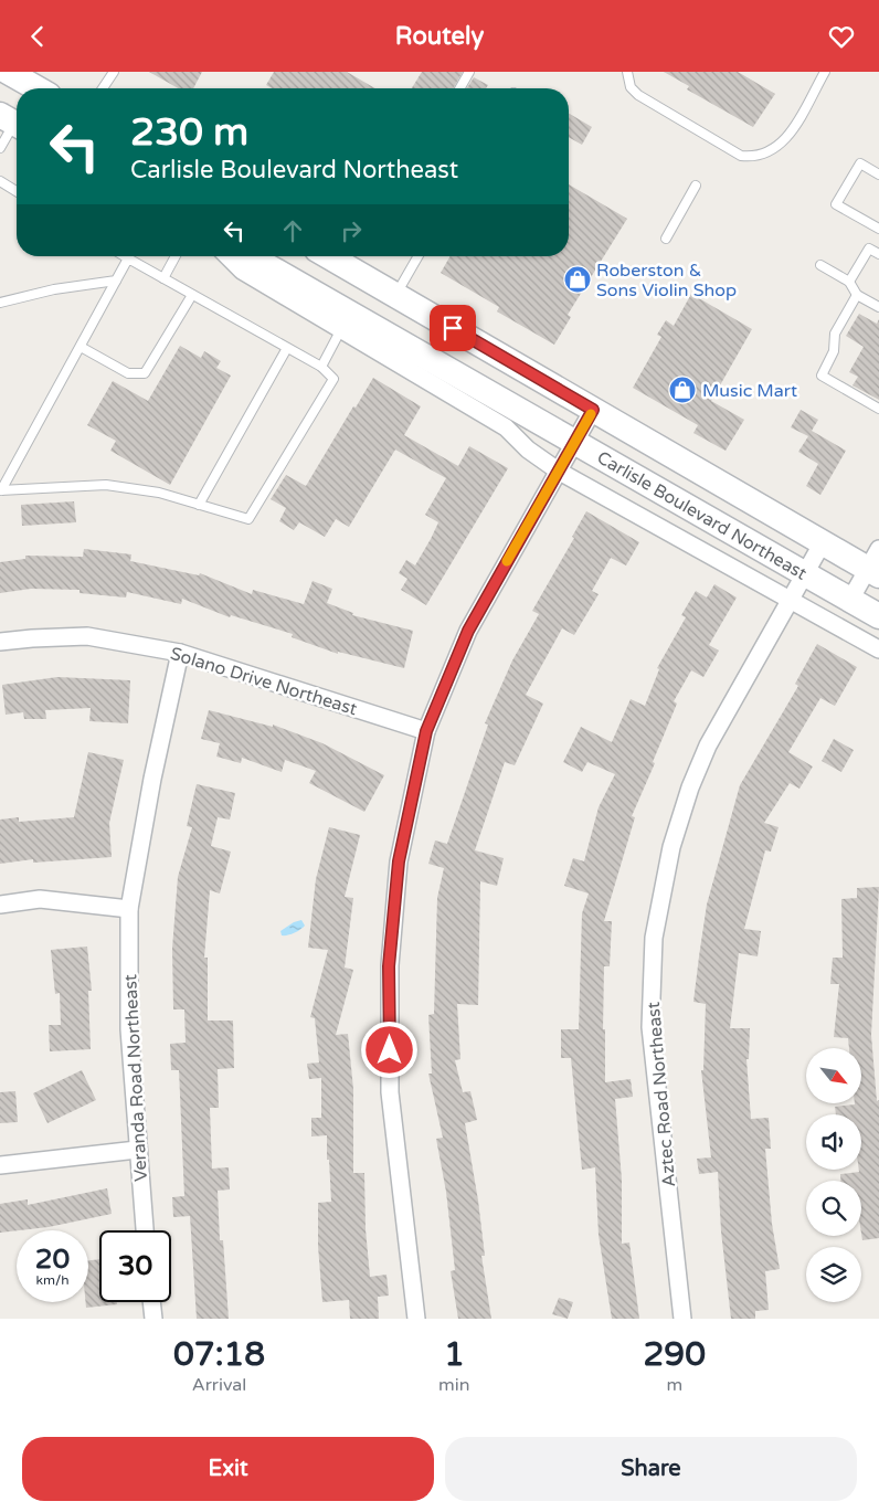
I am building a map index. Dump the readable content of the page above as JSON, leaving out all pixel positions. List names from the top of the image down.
{
  "streets": {
    "main road": ["Carlisle Boulevard Northeast"],
    "street": ["Solano Drive Northeast", "Veranda Road Northeast", "Aztec Road Northeast"]
  },
  "crossings": [
    ["Carlisle Boulevard Northeast", "Aztec Road Northeast"],
    ["Solano Drive Northeast", "Veranda Road Northeast"]
  ],
  "places": {
    "shop": ["Roberston & Sons Violin Shop", "Music Mart"]
  },
  "north": "bottom right",
  "page": {
    "header": "Routely",
    "turn": ["230 m", "Carlisle Boulevard Northeast"],
    "speed": "20 km/h",
    "limit": "30",
    "eta": [
      "07:18",
      "Arrival",
      "1",
      "min",
      "290",
      "m"
    ],
    "buttons": ["Exit", "Share"]
  }
}
